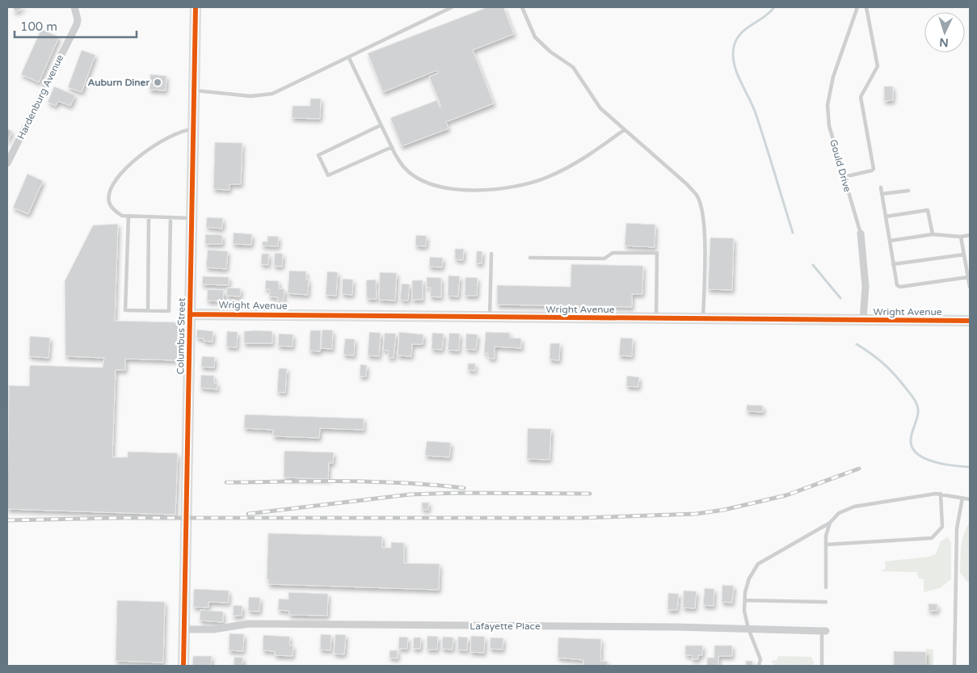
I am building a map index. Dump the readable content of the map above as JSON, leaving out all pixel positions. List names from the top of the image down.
{
  "streets": {
    "street": [
      "Hardenburg Avenue",
      "Gould Drive",
      "Wright Avenue",
      "Columbus Street",
      "Lafayette Place"
    ]
  },
  "crossings": [
    ["Gould Drive", "Wright Avenue"],
    ["Wright Avenue", "Columbus Street"],
    ["Columbus Street", "Lafayette Place"]
  ],
  "places": ["Auburn Diner"],
  "scale_bar": "100 m",
  "north": "bottom"
}
